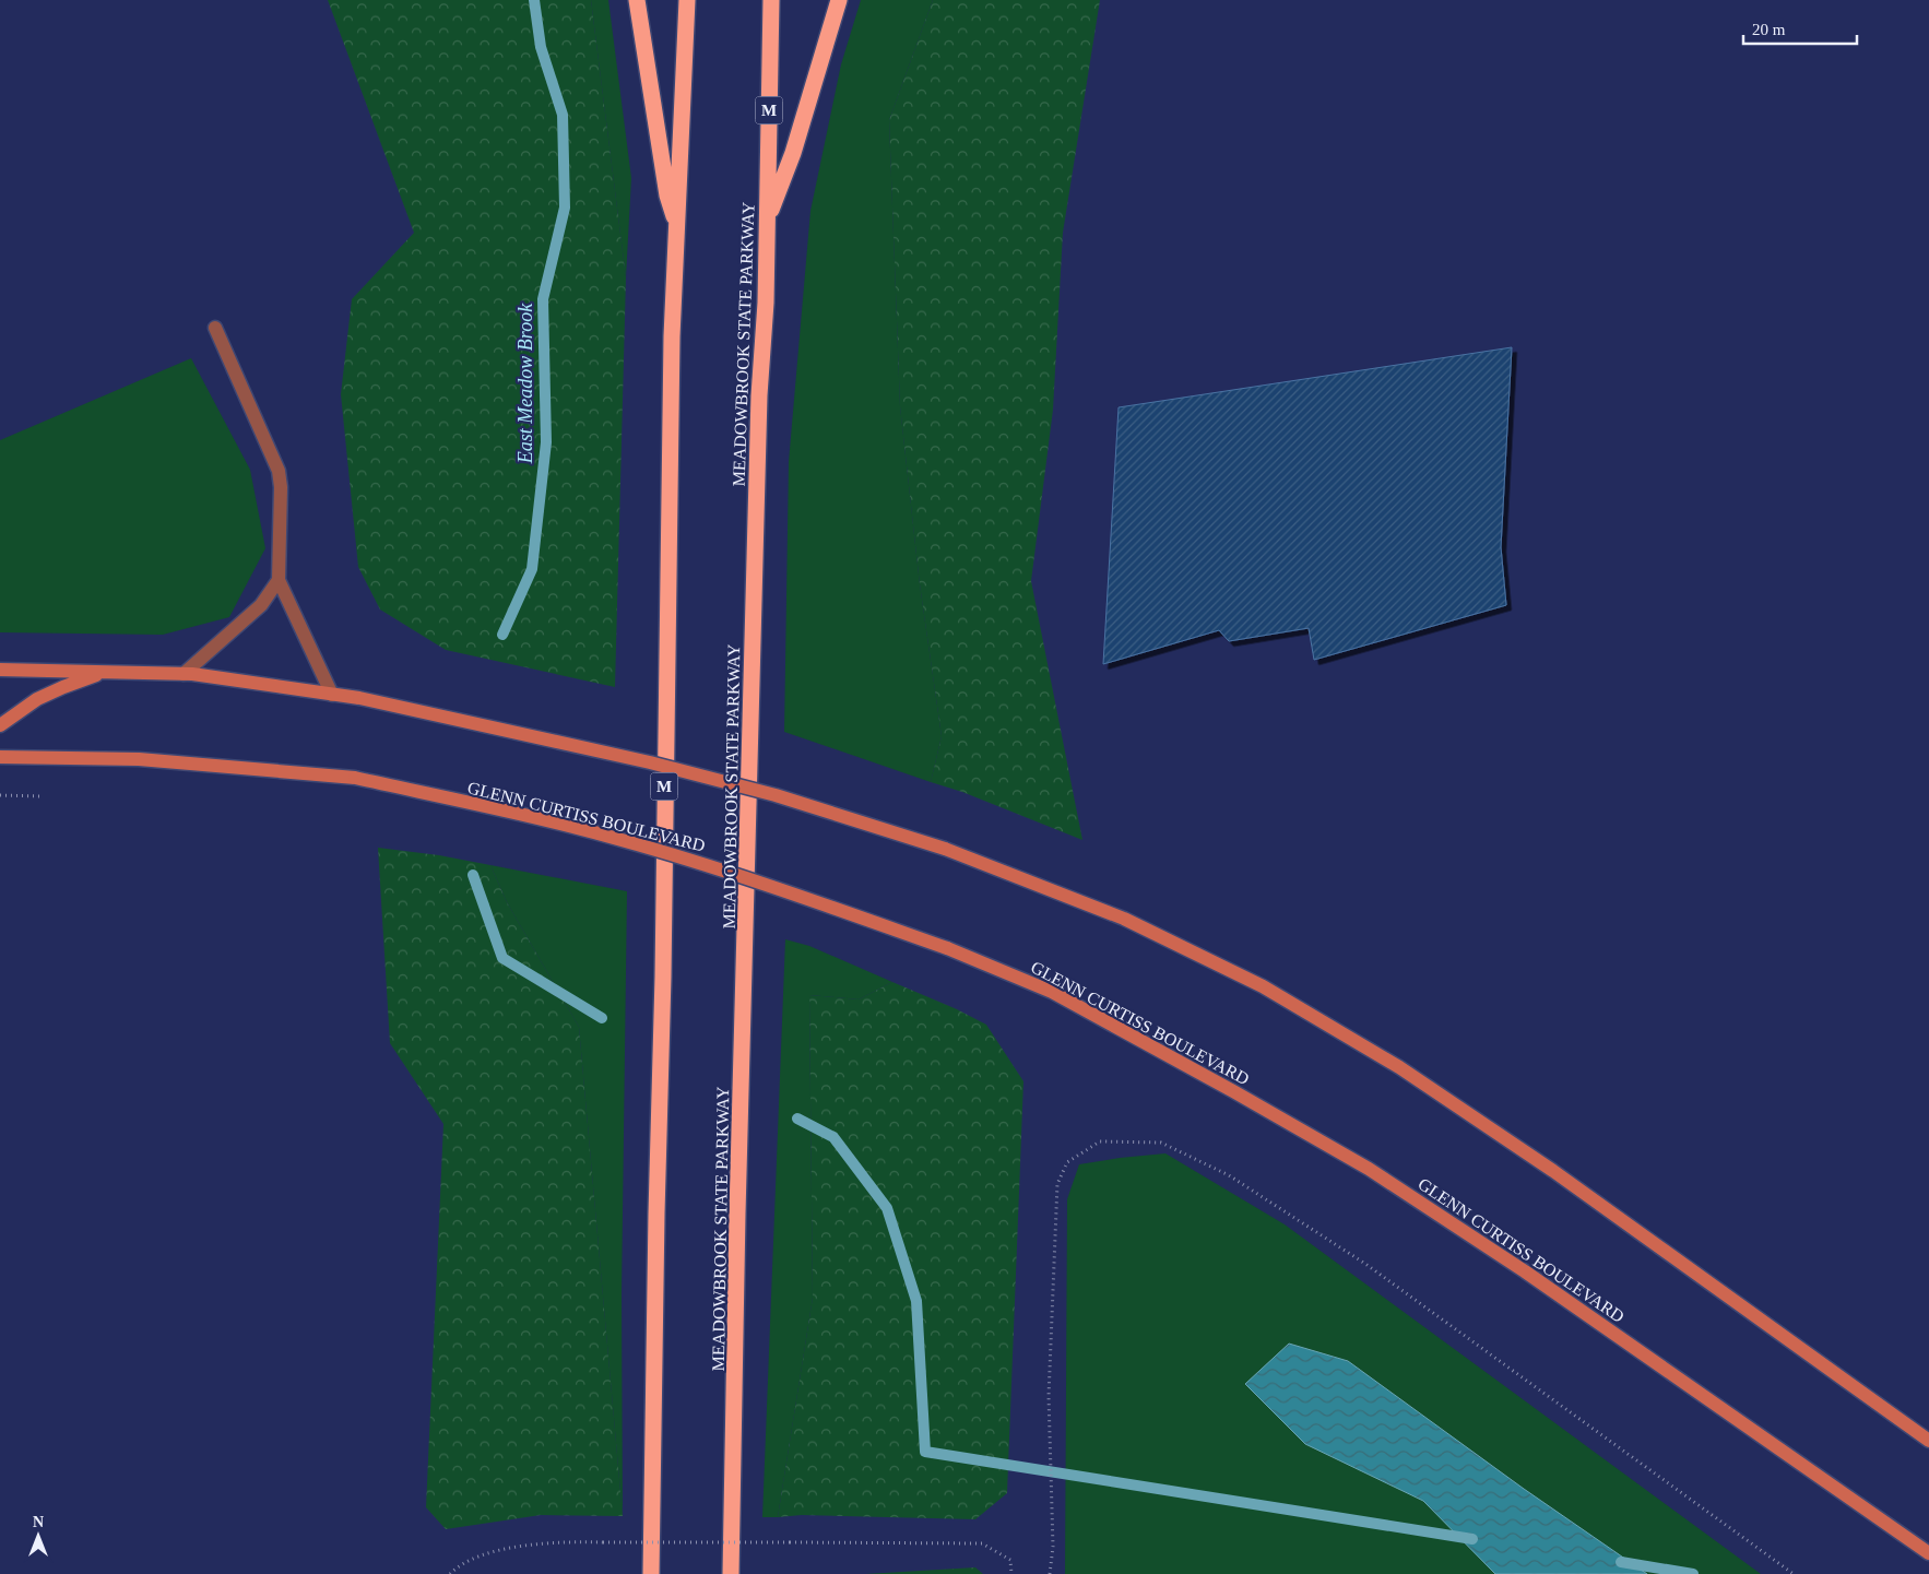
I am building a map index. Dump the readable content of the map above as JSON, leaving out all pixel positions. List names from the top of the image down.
{
  "streets": {
    "highway": ["M", "MEADOWBROOK STATE PARKWAY"],
    "main road": ["GLENN CURTISS BOULEVARD"]
  },
  "water": ["East Meadow Brook"],
  "scale_bar": "20 m",
  "north": "top"
}
